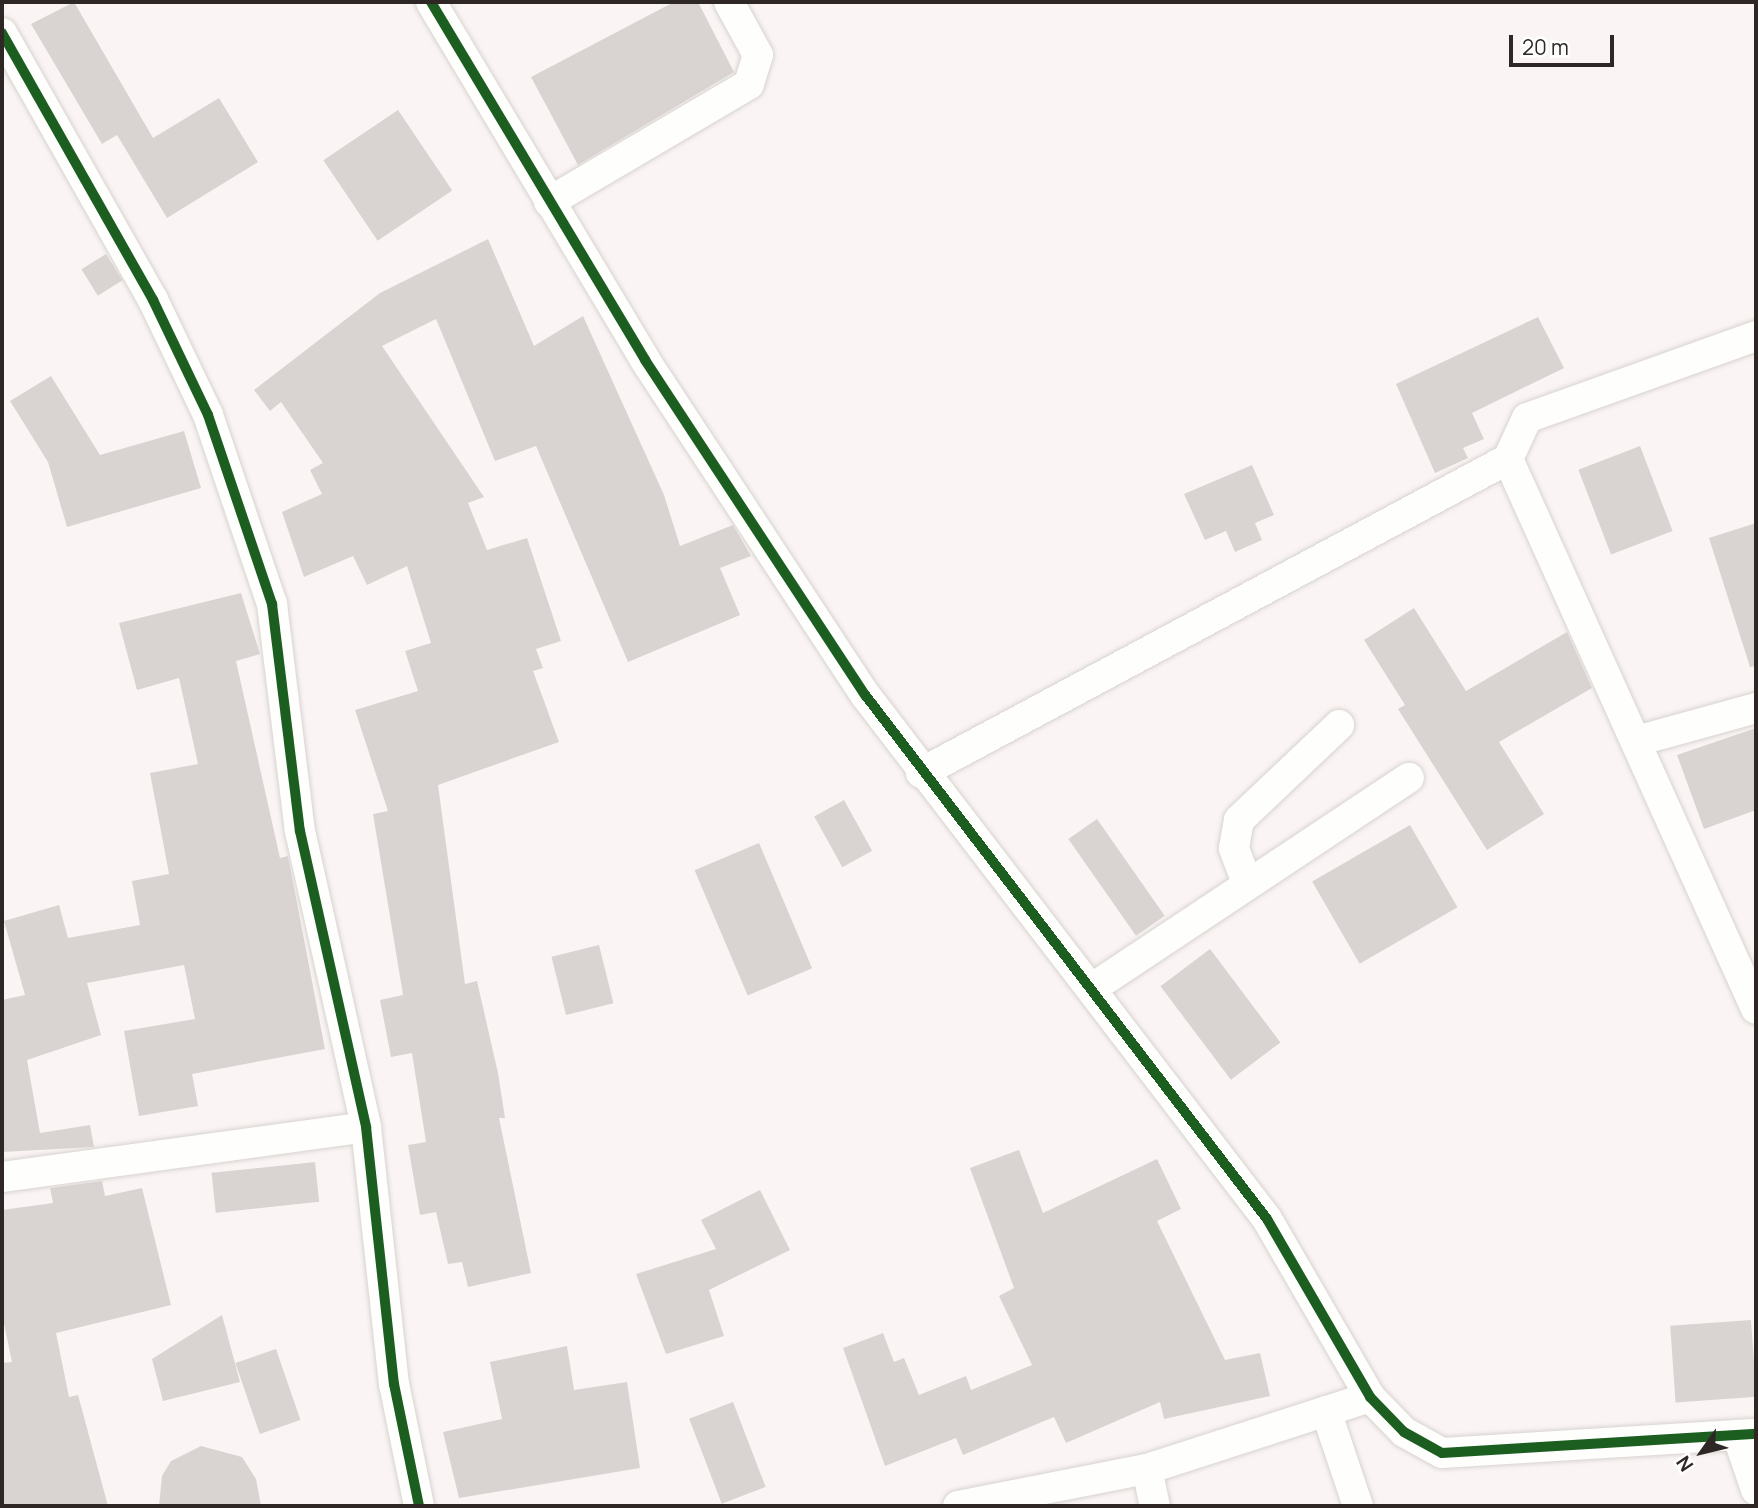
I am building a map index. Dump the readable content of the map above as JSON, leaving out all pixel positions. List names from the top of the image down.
{
  "scale_bar": "20 m",
  "north": "bottom left"
}
